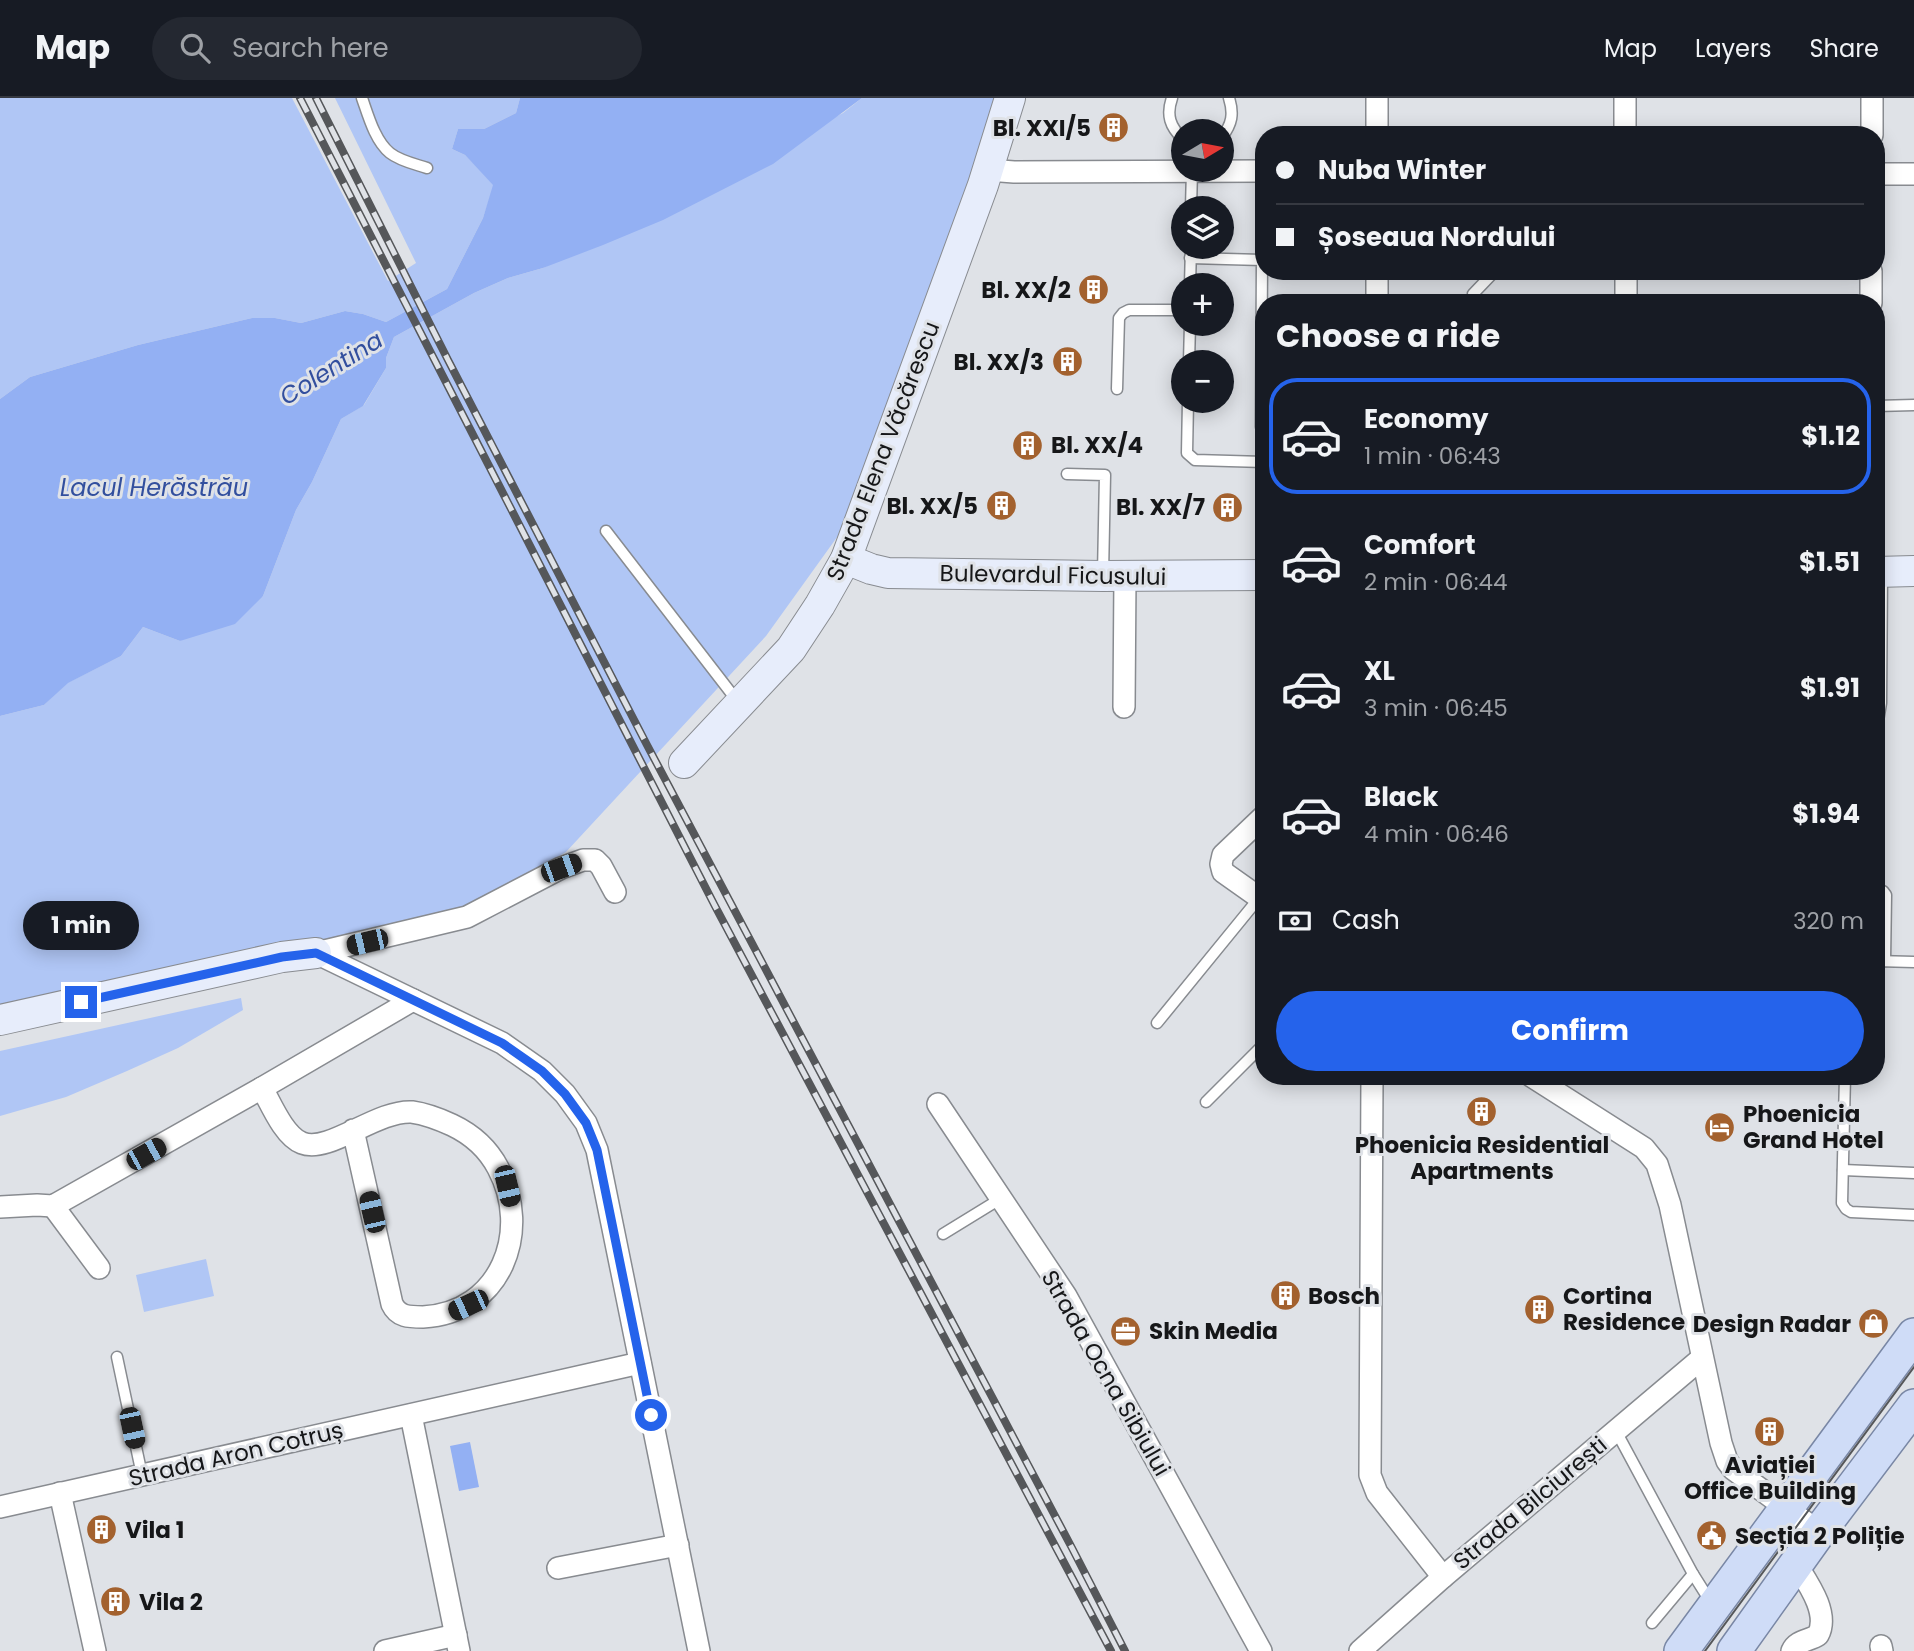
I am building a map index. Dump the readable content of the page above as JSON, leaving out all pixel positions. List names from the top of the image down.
{
  "streets": {
    "street": [
      "Strada Elena Văcărescu",
      "Bulevardul Ficusului",
      "Strada Ocna Sibiului",
      "Strada Aron Cotruș",
      "Strada Bilciurești"
    ]
  },
  "crossings": [
    ["Strada Elena Văcărescu", "Bulevardul Ficusului"]
  ],
  "water": ["Colentina", "Lacul Herăstrău"],
  "places": {
    "building": [
      "Bl. XXI/5",
      "Bl. XX/2",
      "Bl. XX/3",
      "Bl. XX/4",
      "Bl. XX/5",
      "Bl. XX/7",
      "Phoenicia Residential Apartments",
      "Bosch",
      "Cortina Residence",
      "Aviației Office Building",
      "Vila 1",
      "Vila 2"
    ],
    "hotel": ["Phoenicia Grand Hotel"],
    "shop": ["Design Radar"],
    "office": ["Skin Media"],
    "public building": ["Secția 2 Poliție"]
  },
  "north": "right",
  "page": {
    "header": "Map",
    "search": "Search here",
    "nav": ["Map", "Layers", "Share"],
    "map_buttons": ["+", "−"],
    "banner": ["Nuba Winter", "Șoseaua Nordului"],
    "heading": "Choose a ride",
    "list": [
      {
        "name": "Economy",
        "note": "1 min · 06:43",
        "value": "$1.12"
      },
      {
        "name": "Comfort",
        "note": "2 min · 06:44",
        "value": "$1.51"
      },
      {
        "name": "XL",
        "note": "3 min · 06:45",
        "value": "$1.91"
      },
      {
        "name": "Black",
        "note": "4 min · 06:46",
        "value": "$1.94"
      }
    ],
    "pay": ["Cash", "320 m"],
    "bubble": "1 min",
    "buttons": "Confirm"
  }
}
